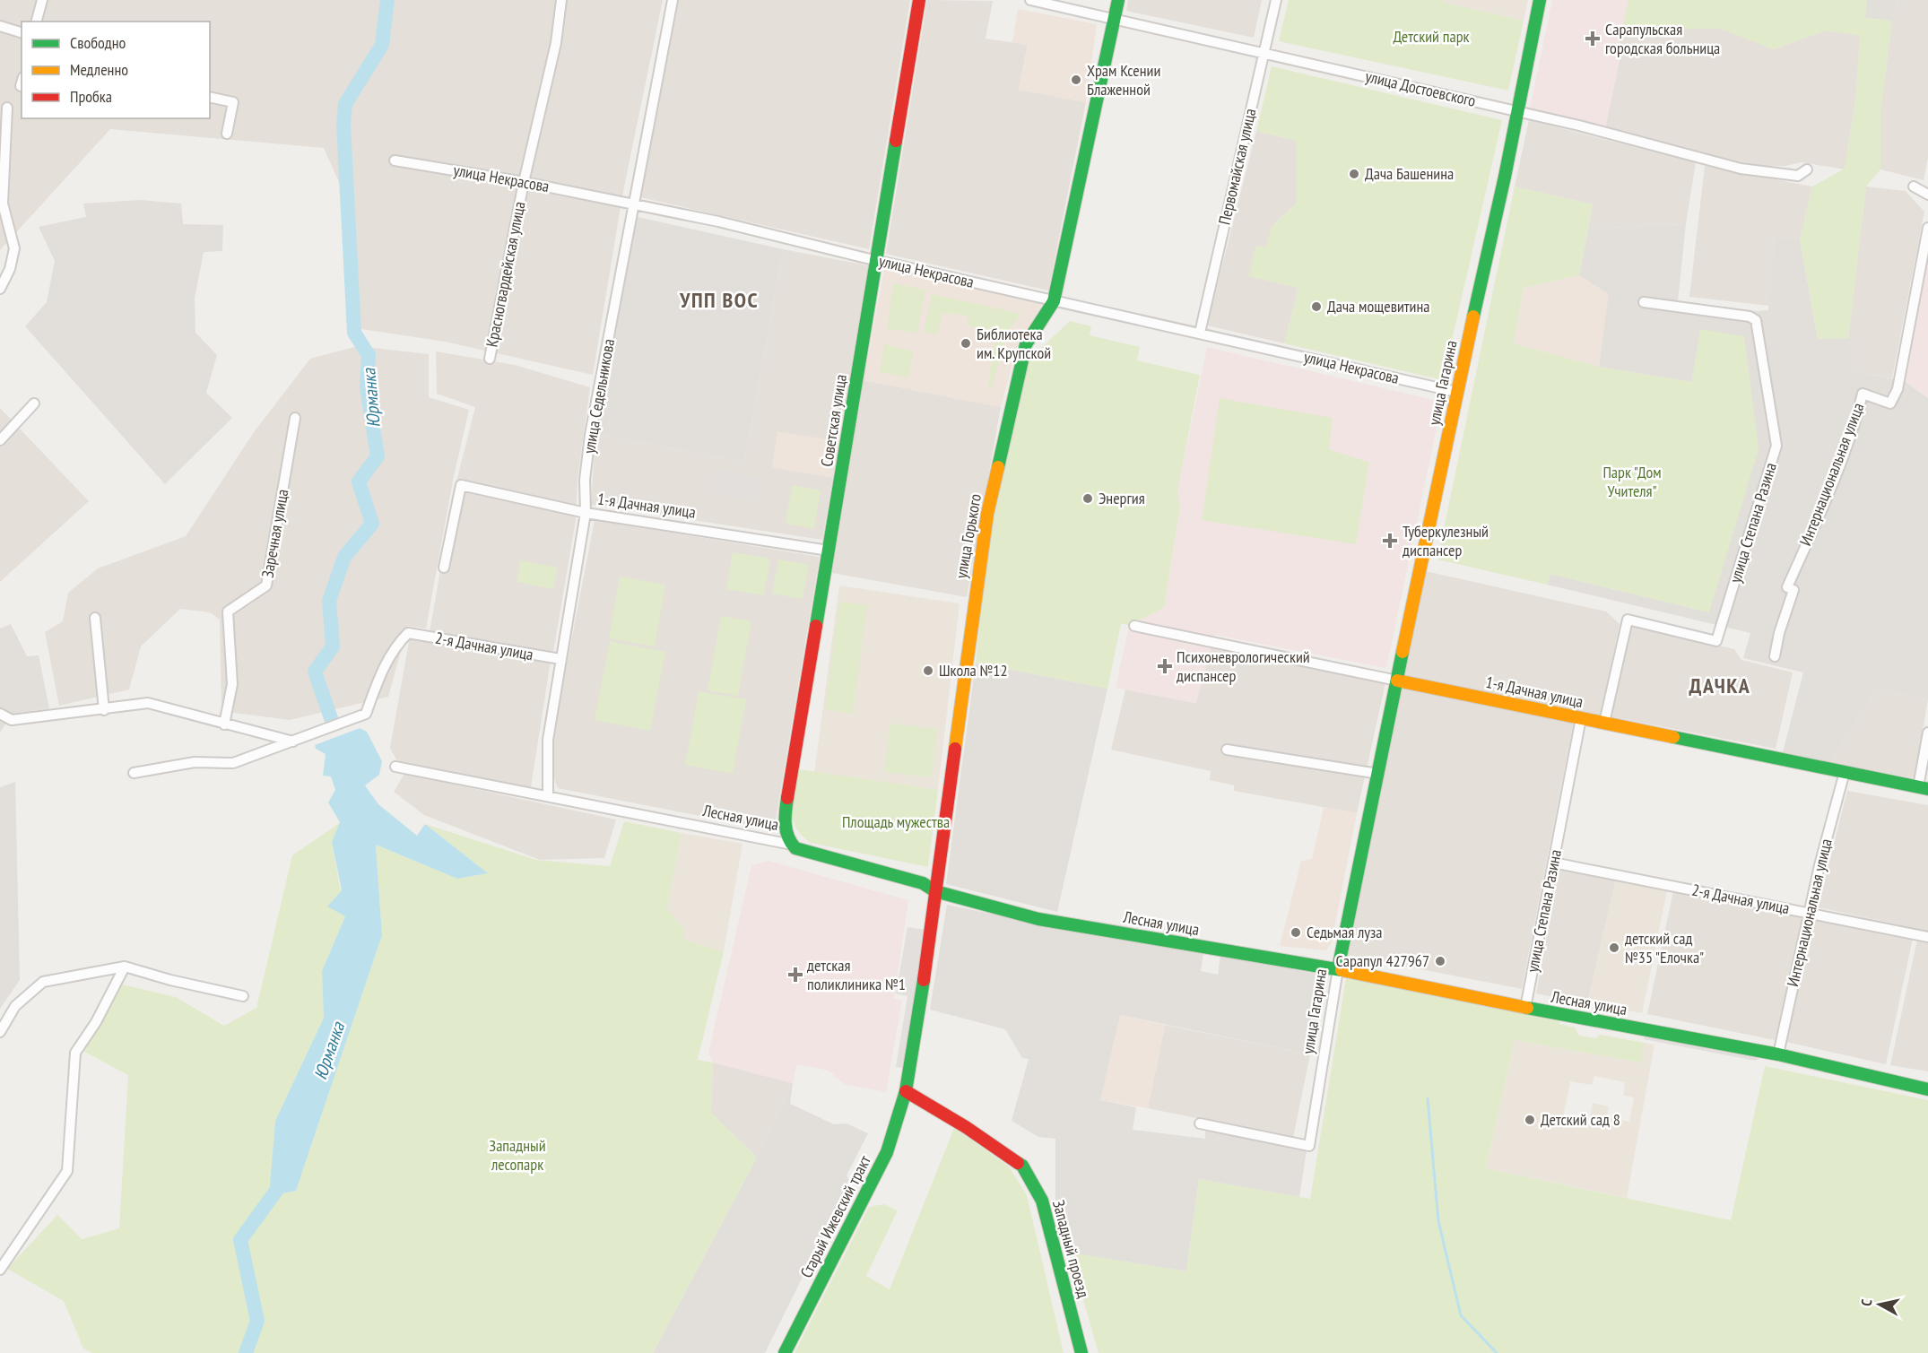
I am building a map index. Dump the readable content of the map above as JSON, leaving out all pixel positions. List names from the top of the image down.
{
  "streets": {
    "street": [
      "улица Достоевского",
      "Первомайская улица",
      "улица Некрасова",
      "Красногвардейская улица",
      "улица Гагарина",
      "улица Седельникова",
      "Советская улица",
      "Интернациональная улица",
      "1-я Дачная улица",
      "улица Степана Разина",
      "Заречная улица",
      "улица Горького",
      "2-я Дачная улица",
      "Лесная улица",
      "Старый Ижевский тракт",
      "Западный проезд"
    ]
  },
  "crossings": [
    ["улица Достоевского", "Первомайская улица"],
    ["улица Достоевского", "улица Гагарина"],
    ["улица Достоевского", "улица Горького"],
    ["Первомайская улица", "улица Некрасова"],
    ["улица Некрасова", "Красногвардейская улица"],
    ["улица Некрасова", "улица Гагарина"],
    ["улица Некрасова", "улица Седельникова"],
    ["улица Некрасова", "Советская улица"],
    ["улица Некрасова", "улица Горького"],
    ["улица Гагарина", "1-я Дачная улица"],
    ["улица Гагарина", "Лесная улица"],
    ["улица Седельникова", "1-я Дачная улица"],
    ["улица Седельникова", "2-я Дачная улица"],
    ["улица Седельникова", "Лесная улица"],
    ["Советская улица", "1-я Дачная улица"],
    ["Советская улица", "Лесная улица"],
    ["Интернациональная улица", "1-я Дачная улица"],
    ["Интернациональная улица", "2-я Дачная улица"],
    ["Интернациональная улица", "Лесная улица"],
    ["1-я Дачная улица", "улица Степана Разина"],
    ["улица Степана Разина", "2-я Дачная улица"],
    ["улица Степана Разина", "Лесная улица"],
    ["улица Горького", "Лесная улица"],
    ["улица Горького", "Старый Ижевский тракт"],
    ["улица Горького", "Западный проезд"],
    ["Старый Ижевский тракт", "Западный проезд"]
  ],
  "districts": ["УПП ВОС", "ДАЧКА"],
  "water": ["Юрманка"],
  "parks": [
    "Детский парк",
    "Парк \"Дом Учителя\"",
    "Площадь мужества",
    "Западный лесопарк"
  ],
  "places": {
    "health": [
      "Сарапульская городская больница",
      "Туберкулезный диспансер",
      "Психоневрологический диспансер",
      "детская поликлиника №1"
    ],
    "other": [
      "Храм Ксении Блаженной",
      "Дача Башенина",
      "Дача мощевитина",
      "Библиотека им. Крупской",
      "Энергия",
      "Школа №12",
      "Седьмая луза",
      "детский сад №35 \"Елочка\"",
      "Сарапул 427967",
      "Детский сад 8"
    ]
  },
  "legend": ["Свободно", "Медленно", "Пробка"],
  "north": "left"
}
